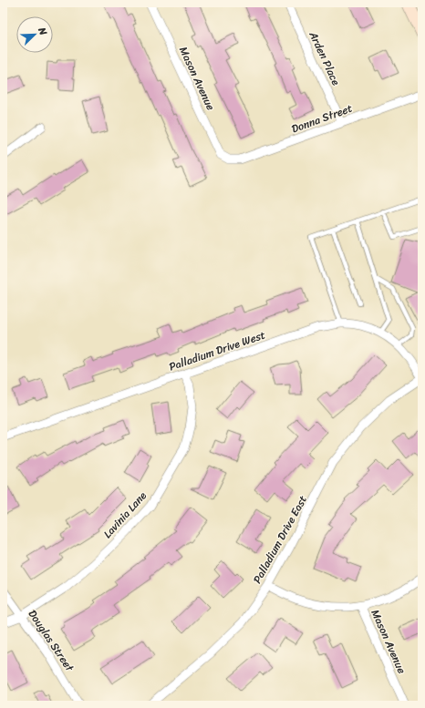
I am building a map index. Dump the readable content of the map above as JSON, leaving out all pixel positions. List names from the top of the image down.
{
  "streets": {
    "street": [
      "Arden Place",
      "Mason Avenue",
      "Donna Street",
      "Palladium Drive West",
      "Lavinia Lane",
      "Palladium Drive East",
      "Douglas Street"
    ]
  },
  "crossings": [
    ["Arden Place", "Donna Street"],
    ["Mason Avenue", "Donna Street"],
    ["Palladium Drive West", "Lavinia Lane"],
    ["Palladium Drive West", "Palladium Drive East"],
    ["Lavinia Lane", "Douglas Street"]
  ],
  "north": "top right"
}
